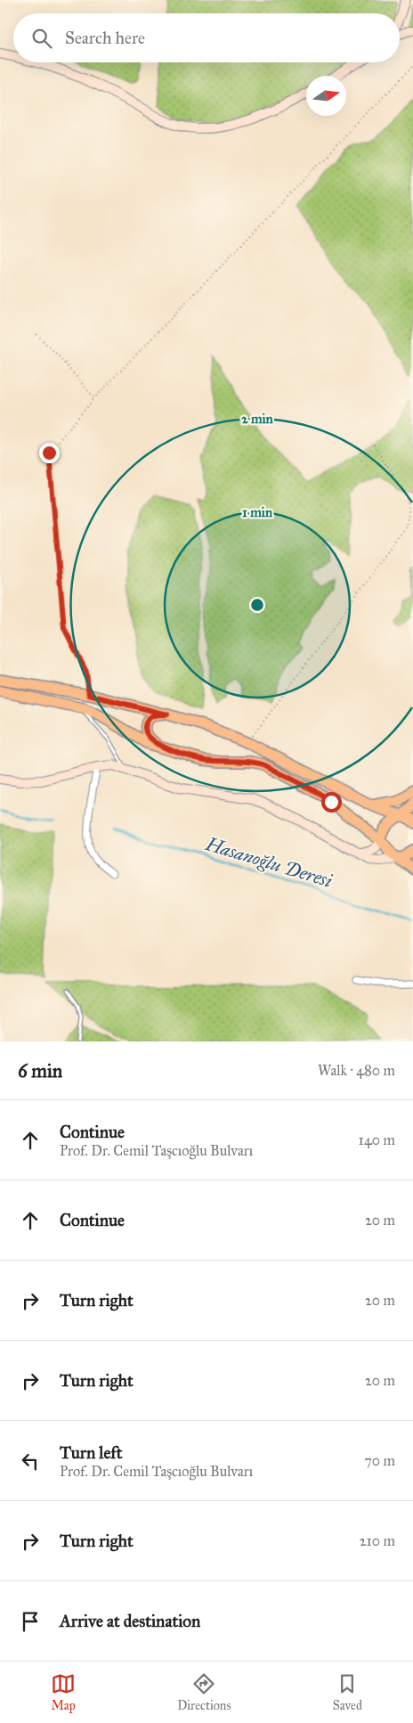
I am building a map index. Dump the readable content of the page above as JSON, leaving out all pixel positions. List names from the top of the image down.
{
  "water": ["Hasanoğlu Deresi"],
  "north": "right",
  "page": {
    "search": "Search here",
    "heading": ["6 min", "Walk · 480 m"],
    "list": [
      ["Continue", "Prof. Dr. Cemil Taşcıoğlu Bulvarı", "140 m"],
      ["Continue", "20 m"],
      ["Turn right", "20 m"],
      ["Turn right", "20 m"],
      ["Turn left", "Prof. Dr. Cemil Taşcıoğlu Bulvarı", "70 m"],
      ["Turn right", "210 m"],
      "Arrive at destination"
    ],
    "nav": ["Map", "Directions", "Saved"]
  },
  "rings": ["2 min", "1 min"]
}
